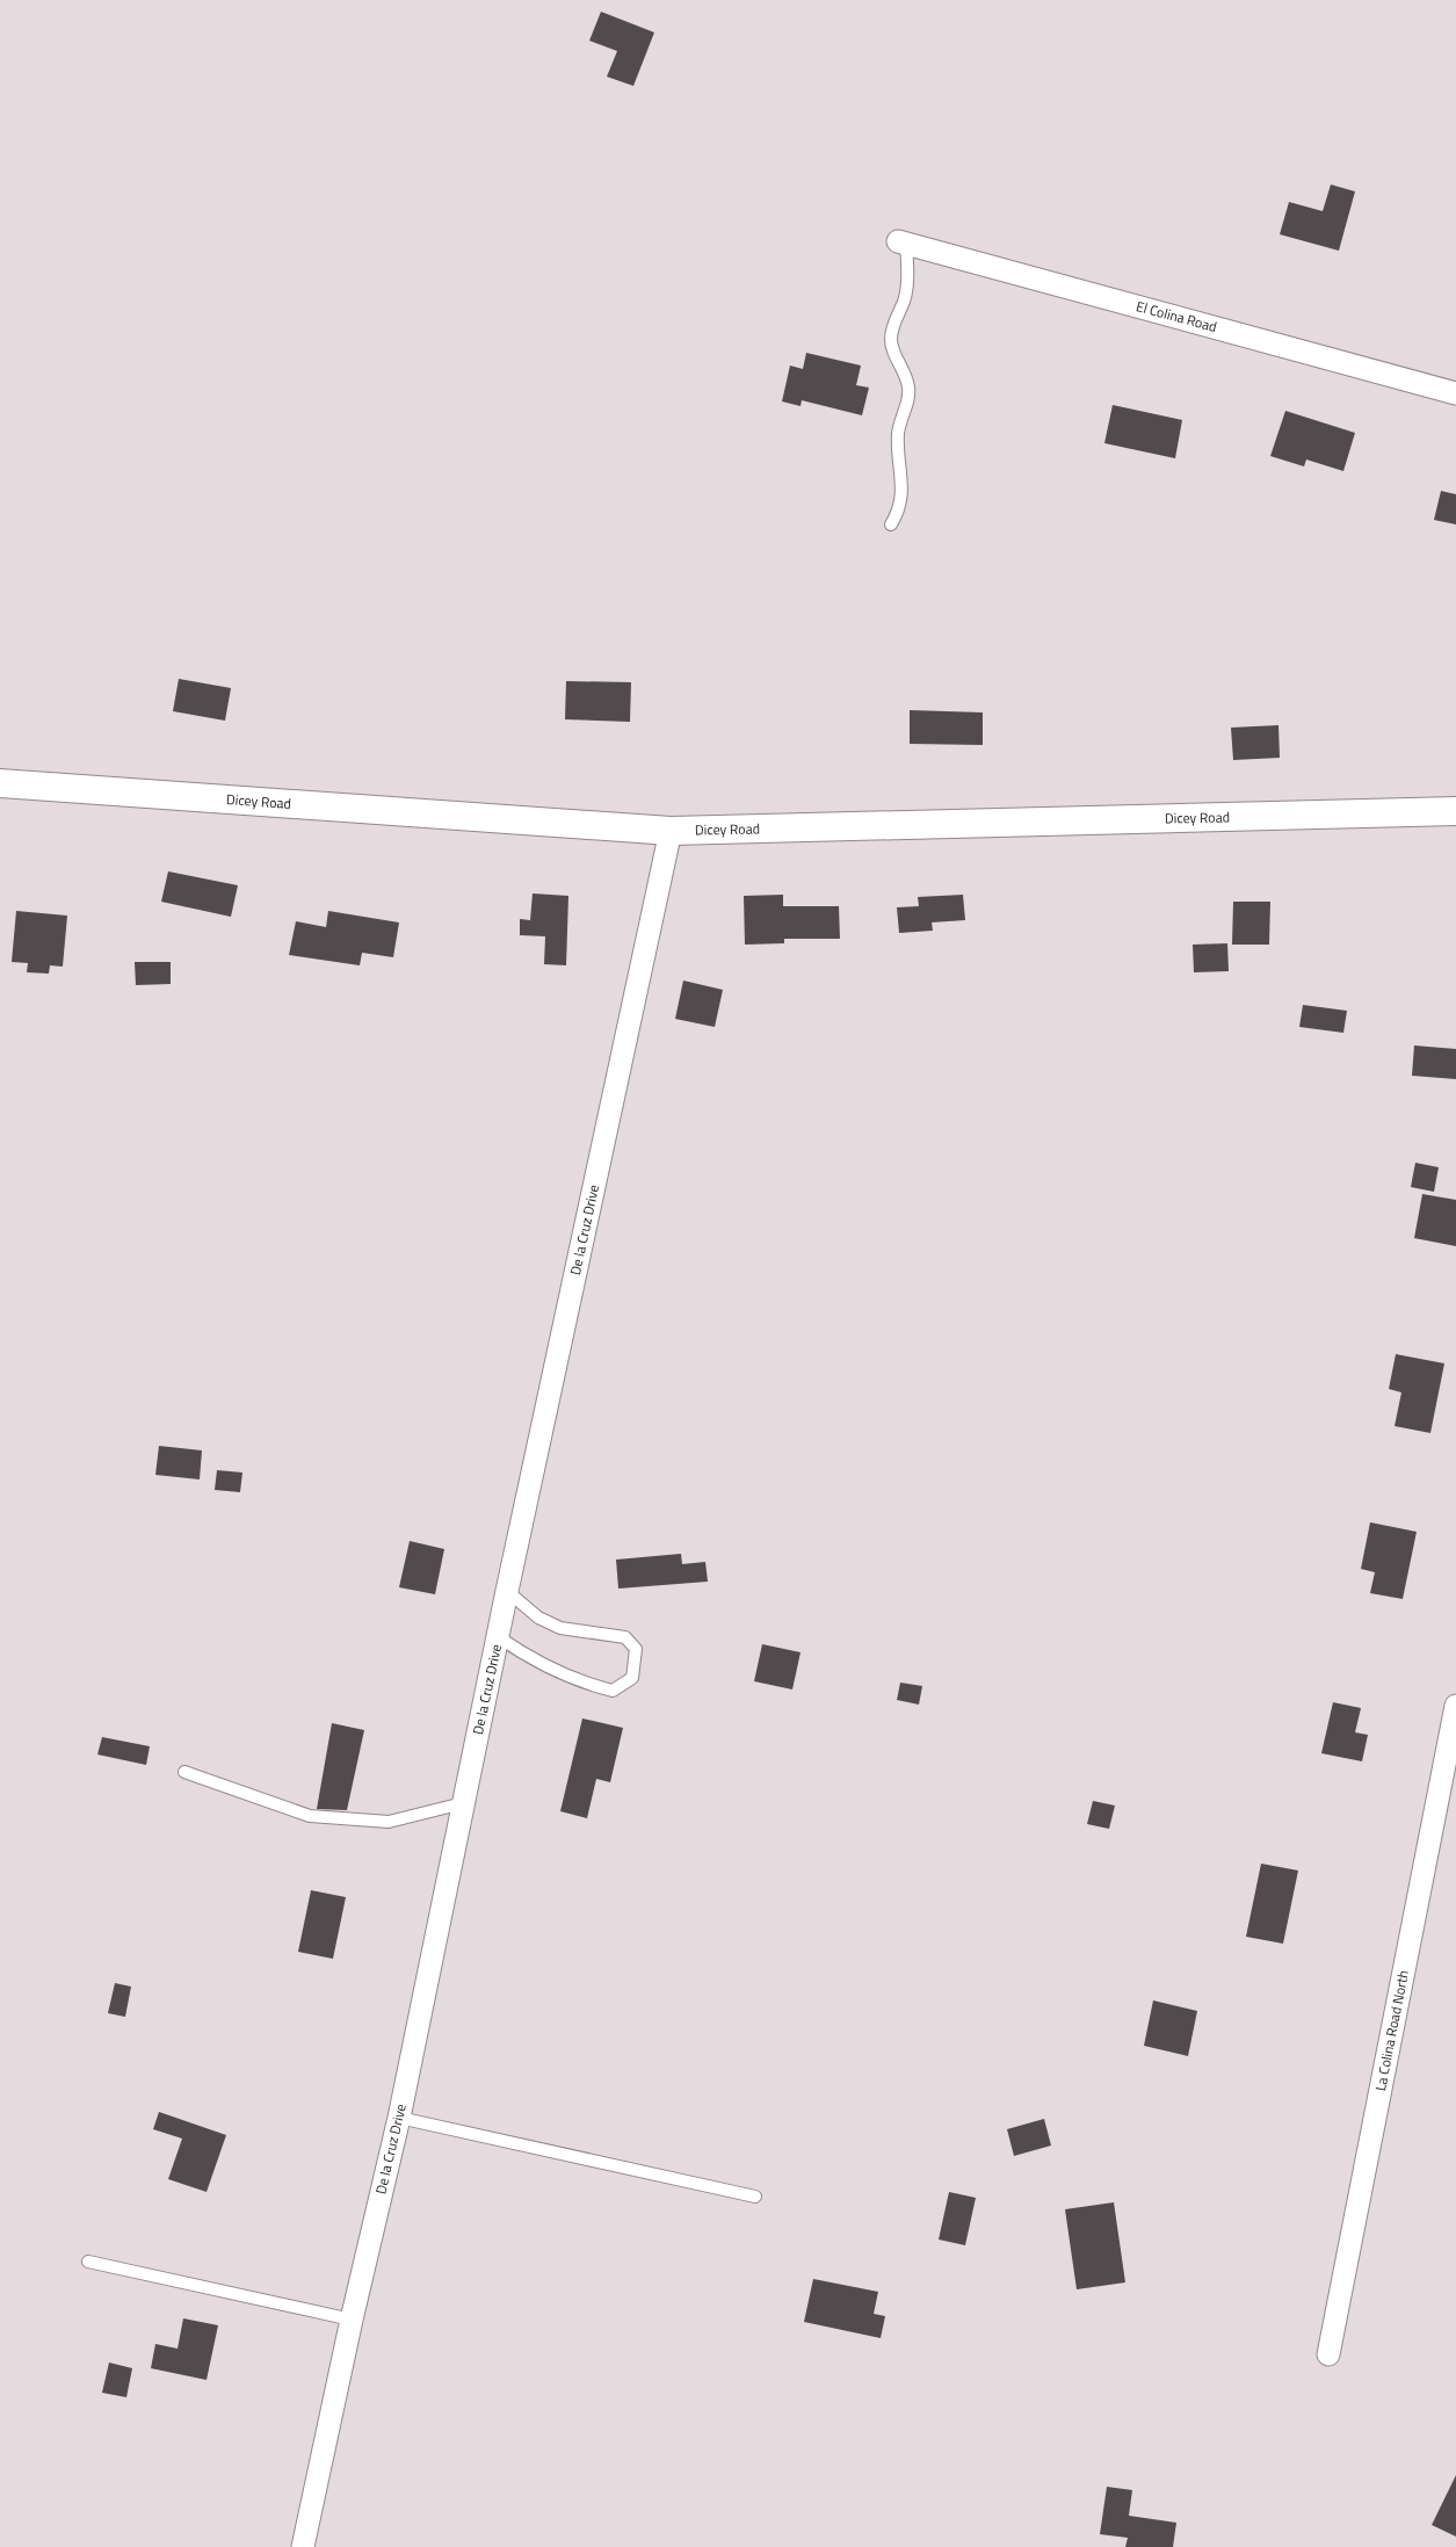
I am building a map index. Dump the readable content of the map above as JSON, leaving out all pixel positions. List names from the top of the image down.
{
  "streets": {
    "street": [
      "El Colina Road",
      "Dicey Road",
      "De la Cruz Drive",
      "La Colina Road North"
    ]
  },
  "crossings": [
    ["Dicey Road", "De la Cruz Drive"]
  ]
}
